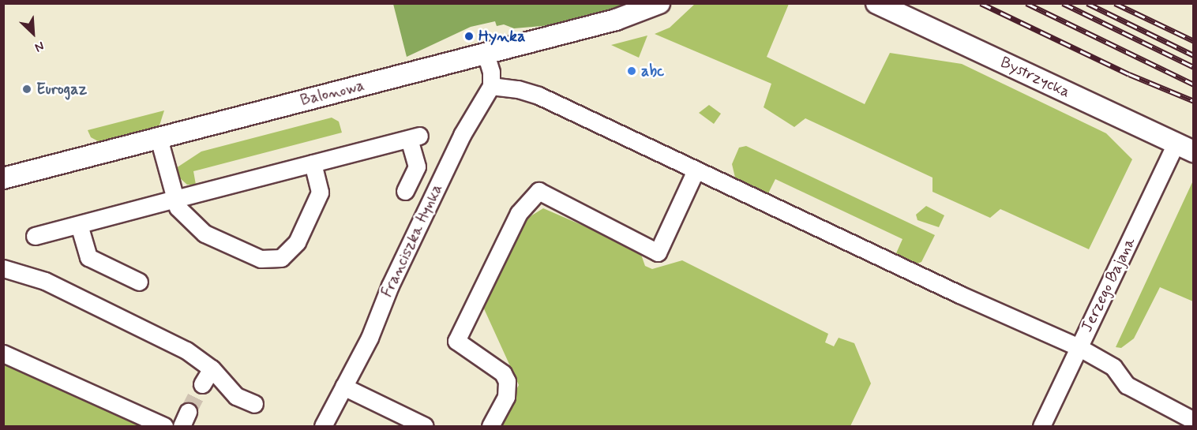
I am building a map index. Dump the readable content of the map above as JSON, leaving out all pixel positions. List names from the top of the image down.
{
  "streets": {
    "street": [
      "Bystrzycka",
      "Balonowa",
      "Franciszka Hynka",
      "Jerzego Bajana"
    ]
  },
  "crossings": [
    ["Bystrzycka", "Jerzego Bajana"]
  ],
  "places": ["Hynka", "abc", "Eurogaz"],
  "north": "bottom right"
}
